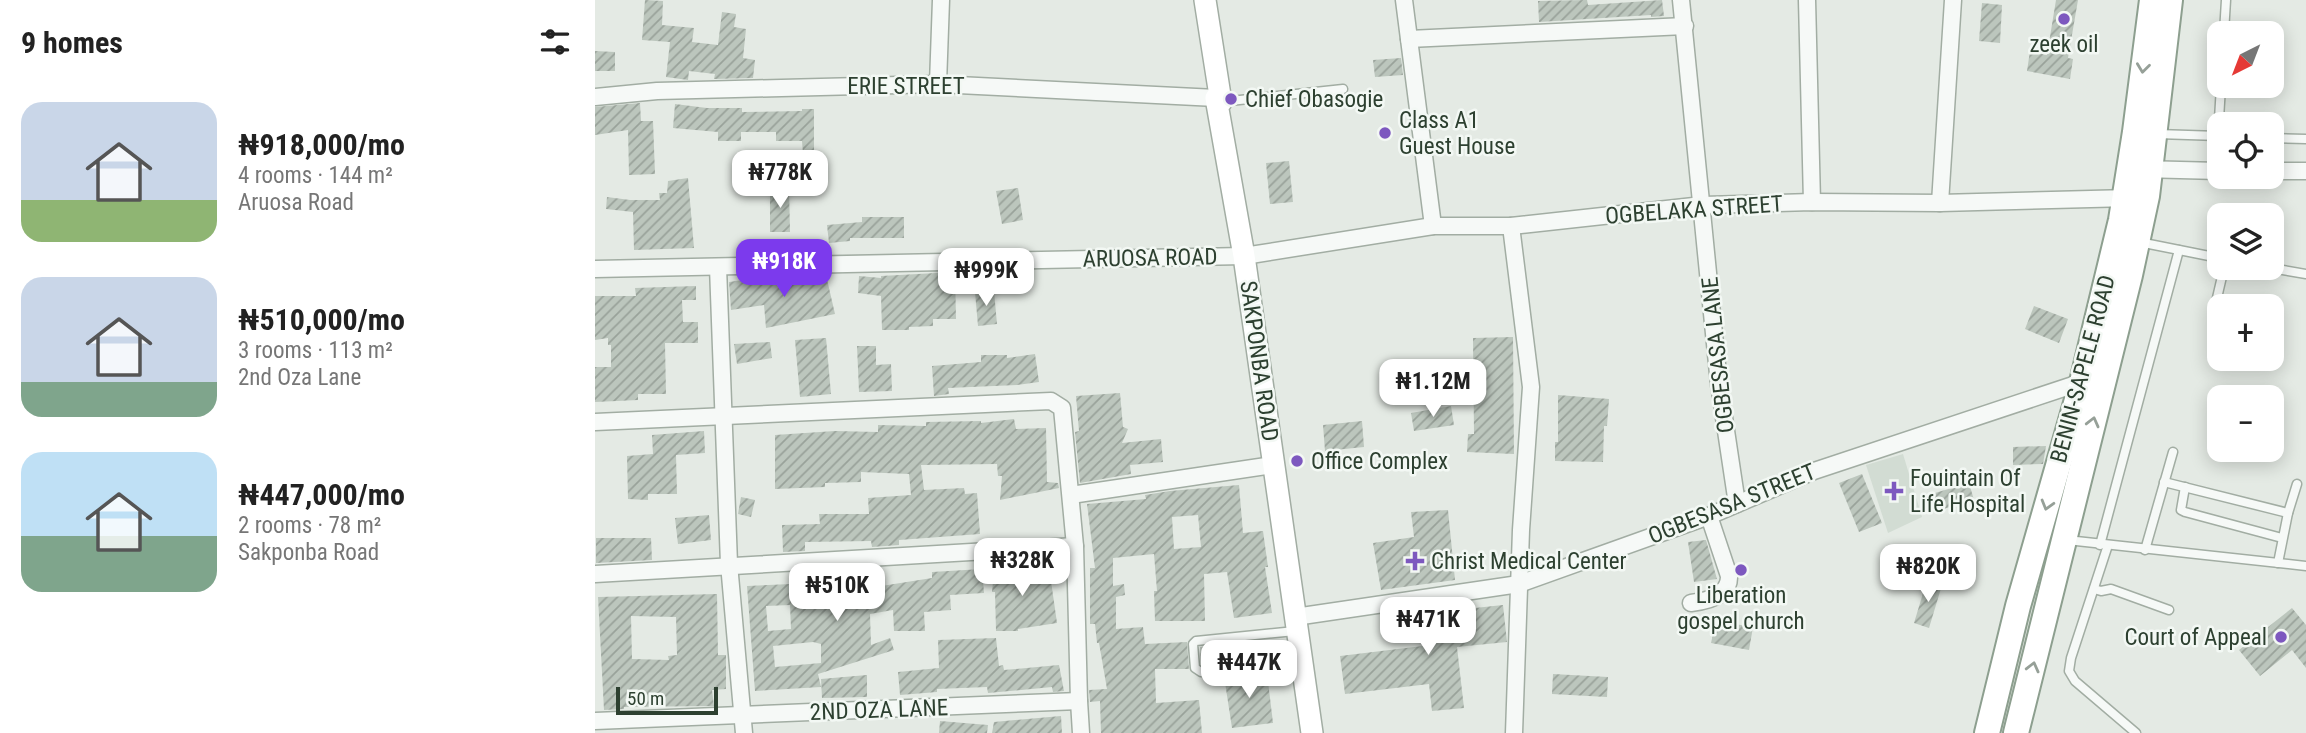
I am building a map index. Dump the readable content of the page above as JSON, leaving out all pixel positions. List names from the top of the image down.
{
  "streets": {
    "highway": ["BENIN-SAPELE ROAD"],
    "main road": ["SAKPONBA ROAD"],
    "street": [
      "ERIE STREET",
      "OGBELAKA STREET",
      "ARUOSA ROAD",
      "OGBESASA LANE",
      "OGBESASA STREET",
      "2ND OZA LANE"
    ]
  },
  "crossings": [
    ["ERIE STREET", "SAKPONBA ROAD"],
    ["OGBELAKA STREET", "ARUOSA ROAD"],
    ["OGBELAKA STREET", "OGBESASA LANE"],
    ["OGBELAKA STREET", "SAKPONBA ROAD"],
    ["OGBELAKA STREET", "BENIN-SAPELE ROAD"],
    ["ARUOSA ROAD", "SAKPONBA ROAD"],
    ["OGBESASA LANE", "OGBESASA STREET"],
    ["SAKPONBA ROAD", "OGBESASA STREET"],
    ["BENIN-SAPELE ROAD", "OGBESASA STREET"]
  ],
  "places": {
    "other": [
      "zeek oil",
      "Chief Obasogie",
      "Class A1 Guest House",
      "Office Complex",
      "Liberation gospel church",
      "Court of Appeal"
    ],
    "health": ["Fouintain Of Life Hospital", "Christ Medical Center"]
  },
  "scale_bar": "50 m",
  "north": "bottom left",
  "page": {
    "heading": "9 homes",
    "map_buttons": ["+", "−"],
    "list": [
      {
        "name": "₦918,000/mo",
        "note": "4 rooms · 144 m² · Aruosa Road"
      },
      {
        "name": "₦510,000/mo",
        "note": "3 rooms · 113 m² · 2nd Oza Lane"
      },
      {
        "name": "₦447,000/mo",
        "note": "2 rooms · 78 m² · Sakponba Road"
      }
    ],
    "price": [
      "₦778K",
      "₦918K",
      "₦999K",
      "₦1.12M",
      "₦328K",
      "₦820K",
      "₦510K",
      "₦471K",
      "₦447K"
    ],
    "scale": "50 m"
  }
}
